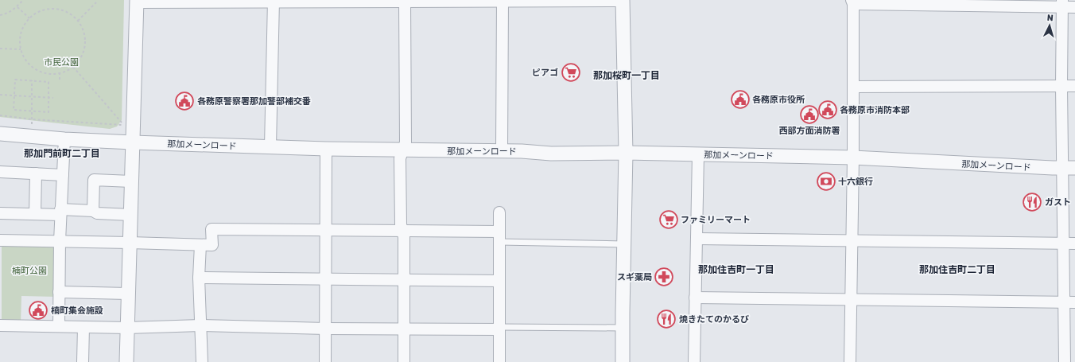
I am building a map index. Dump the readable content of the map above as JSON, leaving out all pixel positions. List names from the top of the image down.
{
  "streets": {
    "street": ["那加メーンロード"]
  },
  "districts": [
    "那加桜町一丁目",
    "那加門前町二丁目",
    "那加住吉町一丁目",
    "那加住吉町二丁目"
  ],
  "parks": ["市民公園", "楠町公園"],
  "places": {
    "supermarket": ["ピアゴ", "ファミリーマート"],
    "public building": [
      "各務原市役所",
      "各務原警察署那加警部補交番",
      "各務原市消防本部",
      "西部方面消防署",
      "楠町集会施設"
    ],
    "bank": ["十六銀行"],
    "restaurant": ["ガスト", "焼きたてのかるび"],
    "pharmacy": ["スギ薬局"]
  },
  "north": "top"
}
